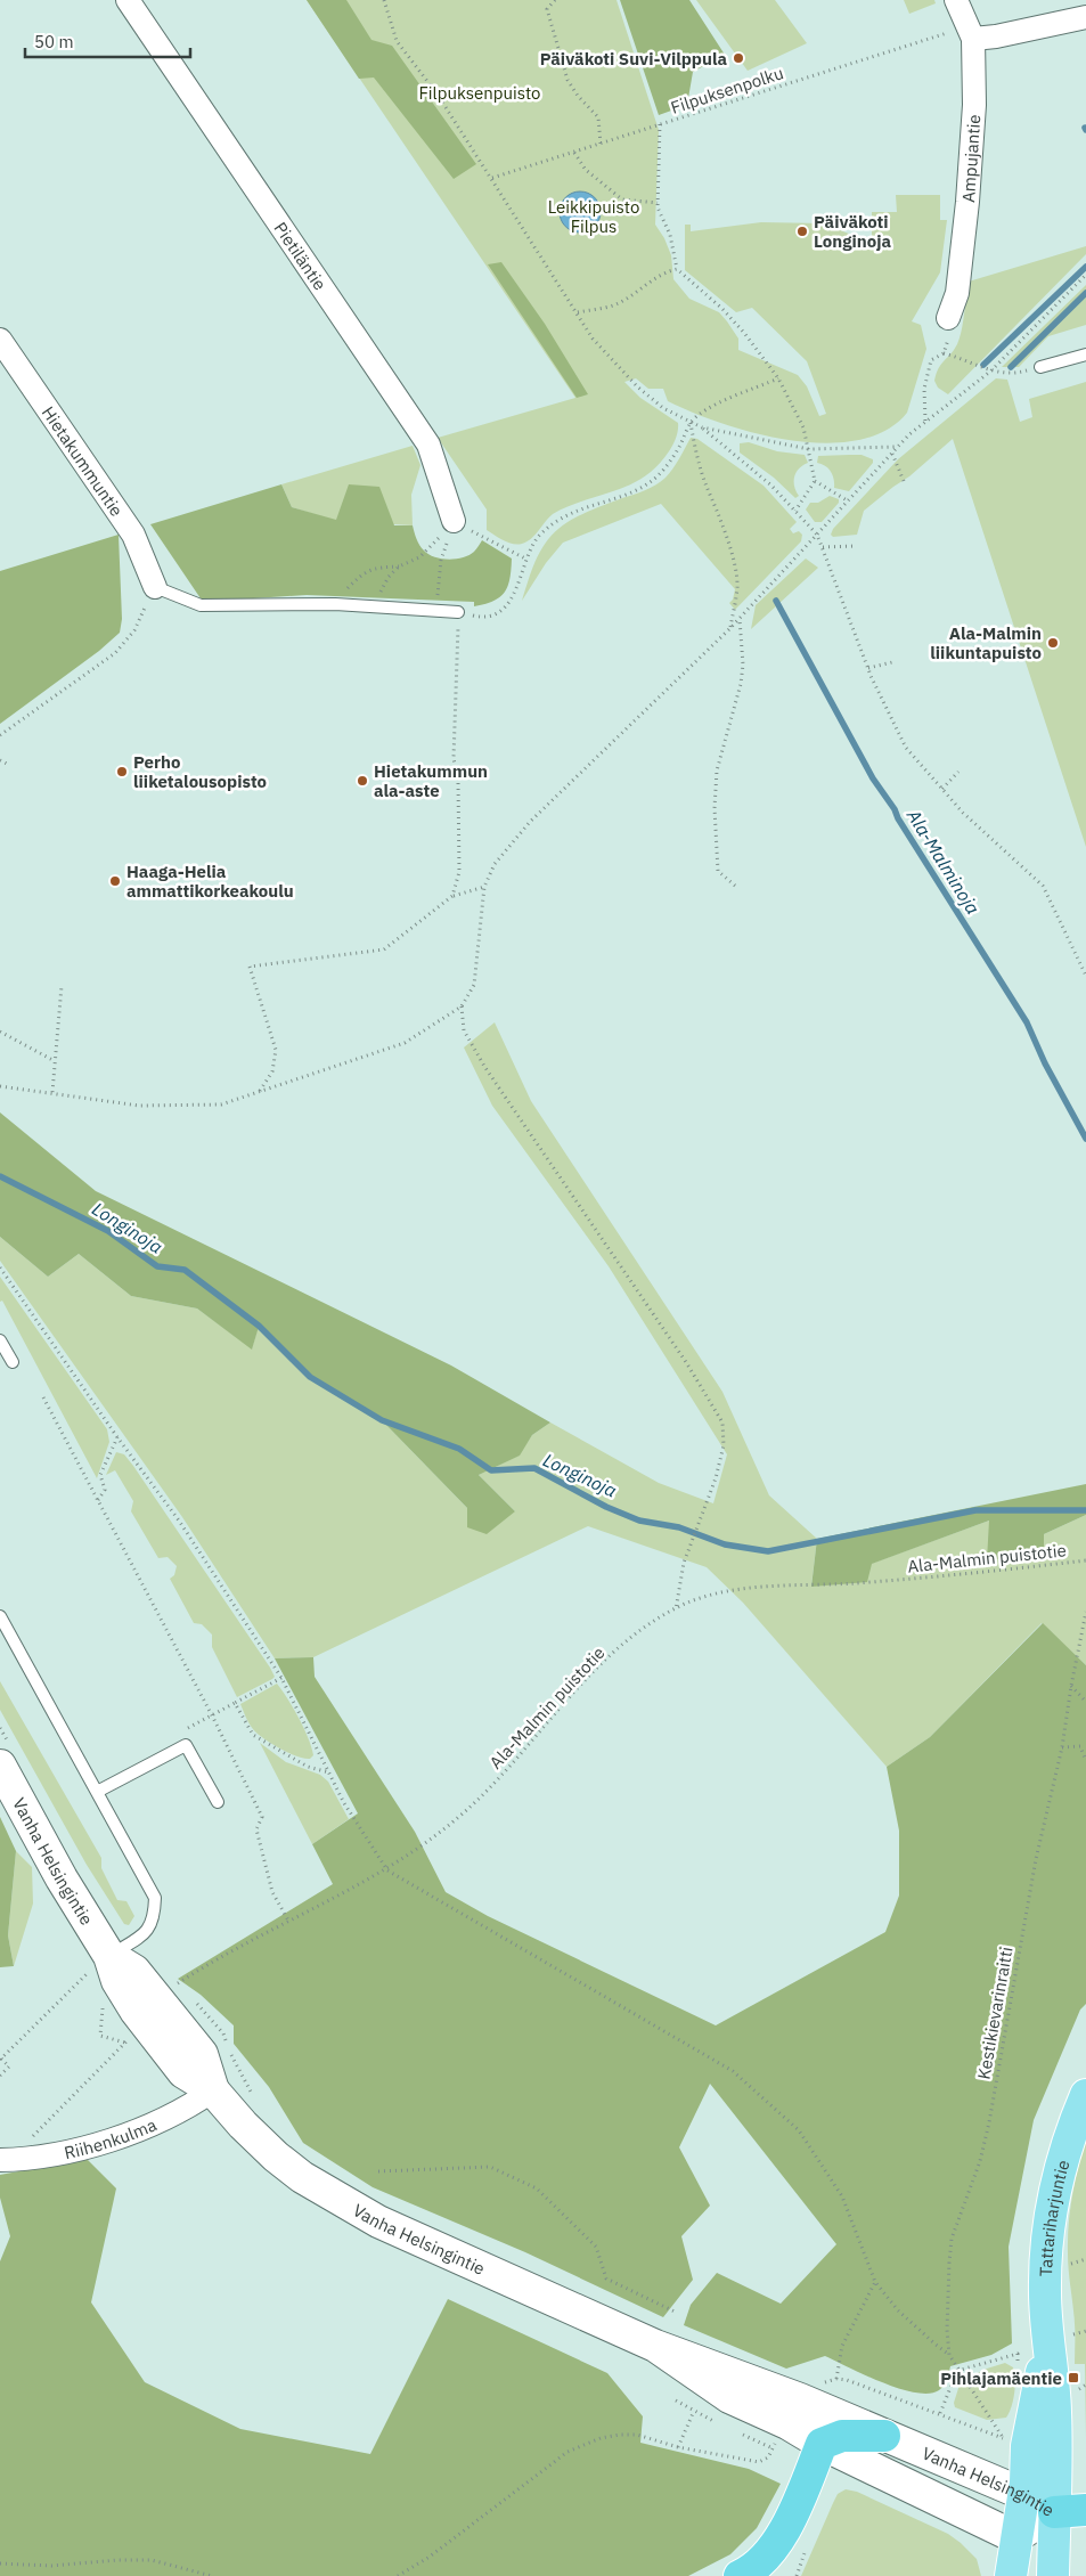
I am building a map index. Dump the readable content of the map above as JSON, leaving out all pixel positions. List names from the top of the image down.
{
  "streets": {
    "main road": ["Vanha Helsingintie", "Tattariharjuntie"],
    "street": [
      "Ampujantie",
      "Pietiläntie",
      "Hietakummuntie",
      "Riihenkulma"
    ],
    "path": ["Filpuksenpolku", "Ala-Malmin puistotie", "Kestikievarinraitti"]
  },
  "crossings": [
    ["Filpuksenpolku", "Ampujantie"],
    ["Vanha Helsingintie", "Riihenkulma"],
    ["Vanha Helsingintie", "Tattariharjuntie"]
  ],
  "water": ["Ala-Malminoja", "Longinoja"],
  "parks": ["Filpuksenpuisto", "Leikkipuisto Filpus"],
  "places": {
    "other": [
      "Päiväkoti Suvi-Vilppula",
      "Päiväkoti Longinoja",
      "Ala-Malmin liikuntapuisto",
      "Perho liiketalousopisto",
      "Hietakummun ala-aste",
      "Haaga-Helia ammattikorkeakoulu"
    ],
    "transit": ["Pihlajamäentie"]
  },
  "scale_bar": "50 m"
}
